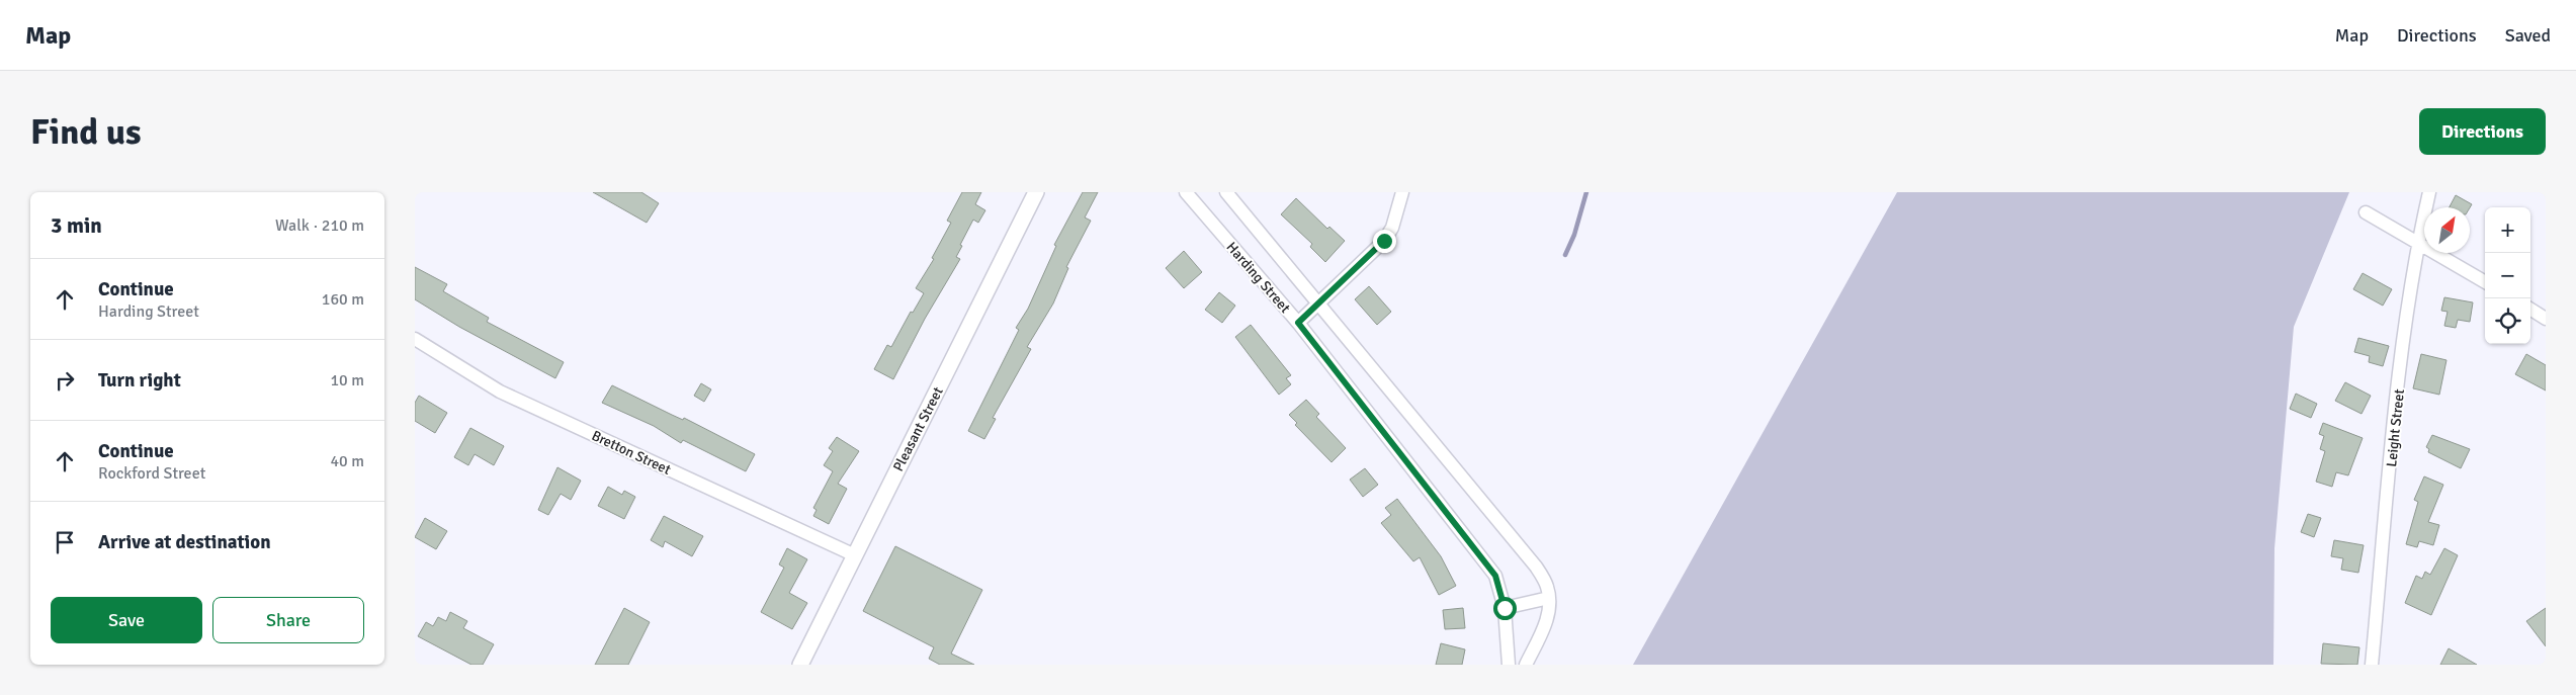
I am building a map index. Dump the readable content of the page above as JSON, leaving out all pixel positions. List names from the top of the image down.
{
  "streets": {
    "street": [
      "Harding Street",
      "Leight Street",
      "Pleasant Street",
      "Bretton Street"
    ]
  },
  "crossings": [
    ["Pleasant Street", "Bretton Street"]
  ],
  "north": "top right",
  "page": {
    "header": "Map",
    "nav": ["Map", "Directions", "Saved"],
    "buttons": [
      "Directions",
      ["Save", "Share"]
    ],
    "title": "Find us",
    "heading": ["3 min", "Walk · 210 m"],
    "map_buttons": ["+", "−"],
    "list": [
      ["Continue", "Harding Street", "160 m"],
      ["Turn right", "10 m"],
      ["Continue", "Rockford Street", "40 m"],
      "Arrive at destination"
    ]
  }
}
